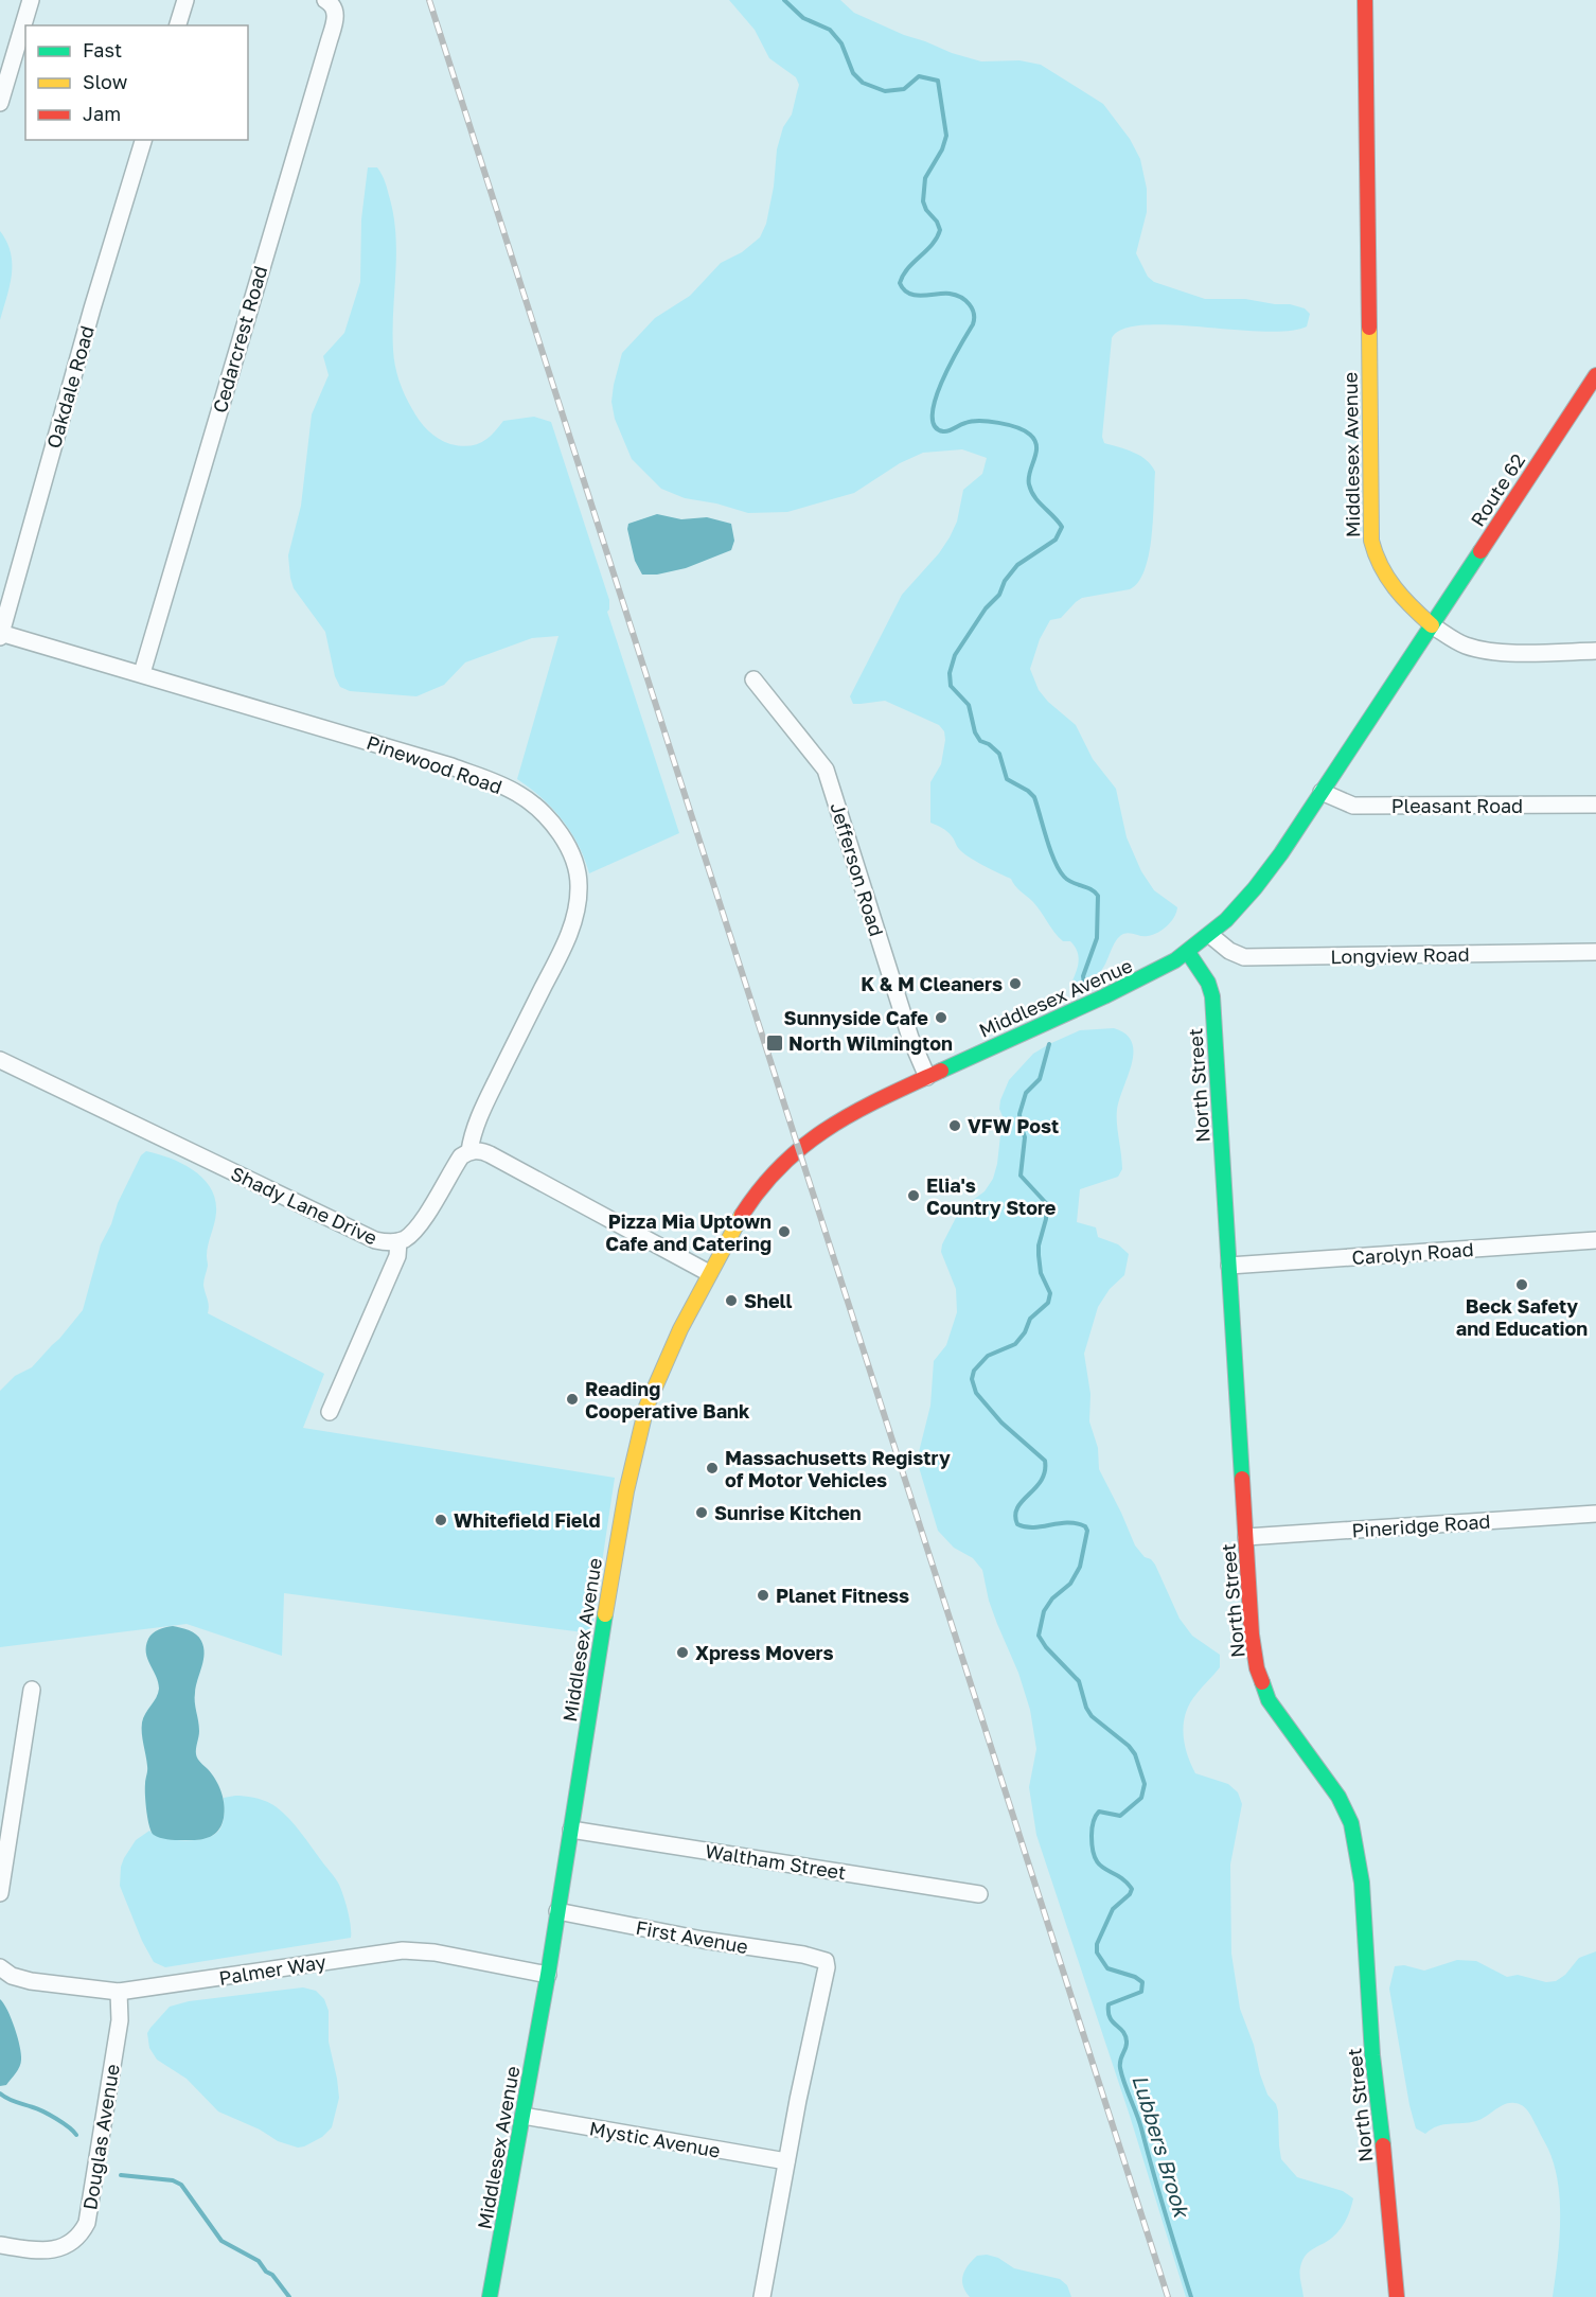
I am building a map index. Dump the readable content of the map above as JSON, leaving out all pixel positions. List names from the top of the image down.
{
  "streets": {
    "main road": ["Middlesex Avenue", "Route 62", "North Street"],
    "street": [
      "Cedarcrest Road",
      "Oakdale Road",
      "Pinewood Road",
      "Pleasant Road",
      "Jefferson Road",
      "Longview Road",
      "Shady Lane Drive",
      "Carolyn Road",
      "Pineridge Road",
      "Waltham Street",
      "First Avenue",
      "Palmer Way",
      "Douglas Avenue",
      "Mystic Avenue"
    ]
  },
  "crossings": [
    ["Cedarcrest Road", "Pinewood Road"],
    ["Oakdale Road", "Pinewood Road"],
    ["Middlesex Avenue", "Route 62"],
    ["Middlesex Avenue", "Pleasant Road"],
    ["Middlesex Avenue", "Jefferson Road"],
    ["Middlesex Avenue", "Longview Road"],
    ["Middlesex Avenue", "North Street"],
    ["Middlesex Avenue", "Waltham Street"],
    ["Middlesex Avenue", "First Avenue"],
    ["Middlesex Avenue", "Palmer Way"],
    ["Middlesex Avenue", "Mystic Avenue"],
    ["Pinewood Road", "Shady Lane Drive"],
    ["North Street", "Carolyn Road"],
    ["North Street", "Pineridge Road"],
    ["First Avenue", "Mystic Avenue"],
    ["Palmer Way", "Douglas Avenue"]
  ],
  "water": ["Lubbers Brook"],
  "places": {
    "other": [
      "K & M Cleaners",
      "Sunnyside Cafe",
      "VFW Post",
      "Elia's Country Store",
      "Pizza Mia Uptown Cafe and Catering",
      "Beck Safety and Education",
      "Shell",
      "Reading Cooperative Bank",
      "Massachusetts Registry of Motor Vehicles",
      "Sunrise Kitchen",
      "Whitefield Field",
      "Planet Fitness",
      "Xpress Movers"
    ],
    "transit": ["North Wilmington"]
  },
  "legend": ["Fast", "Slow", "Jam"]
}
